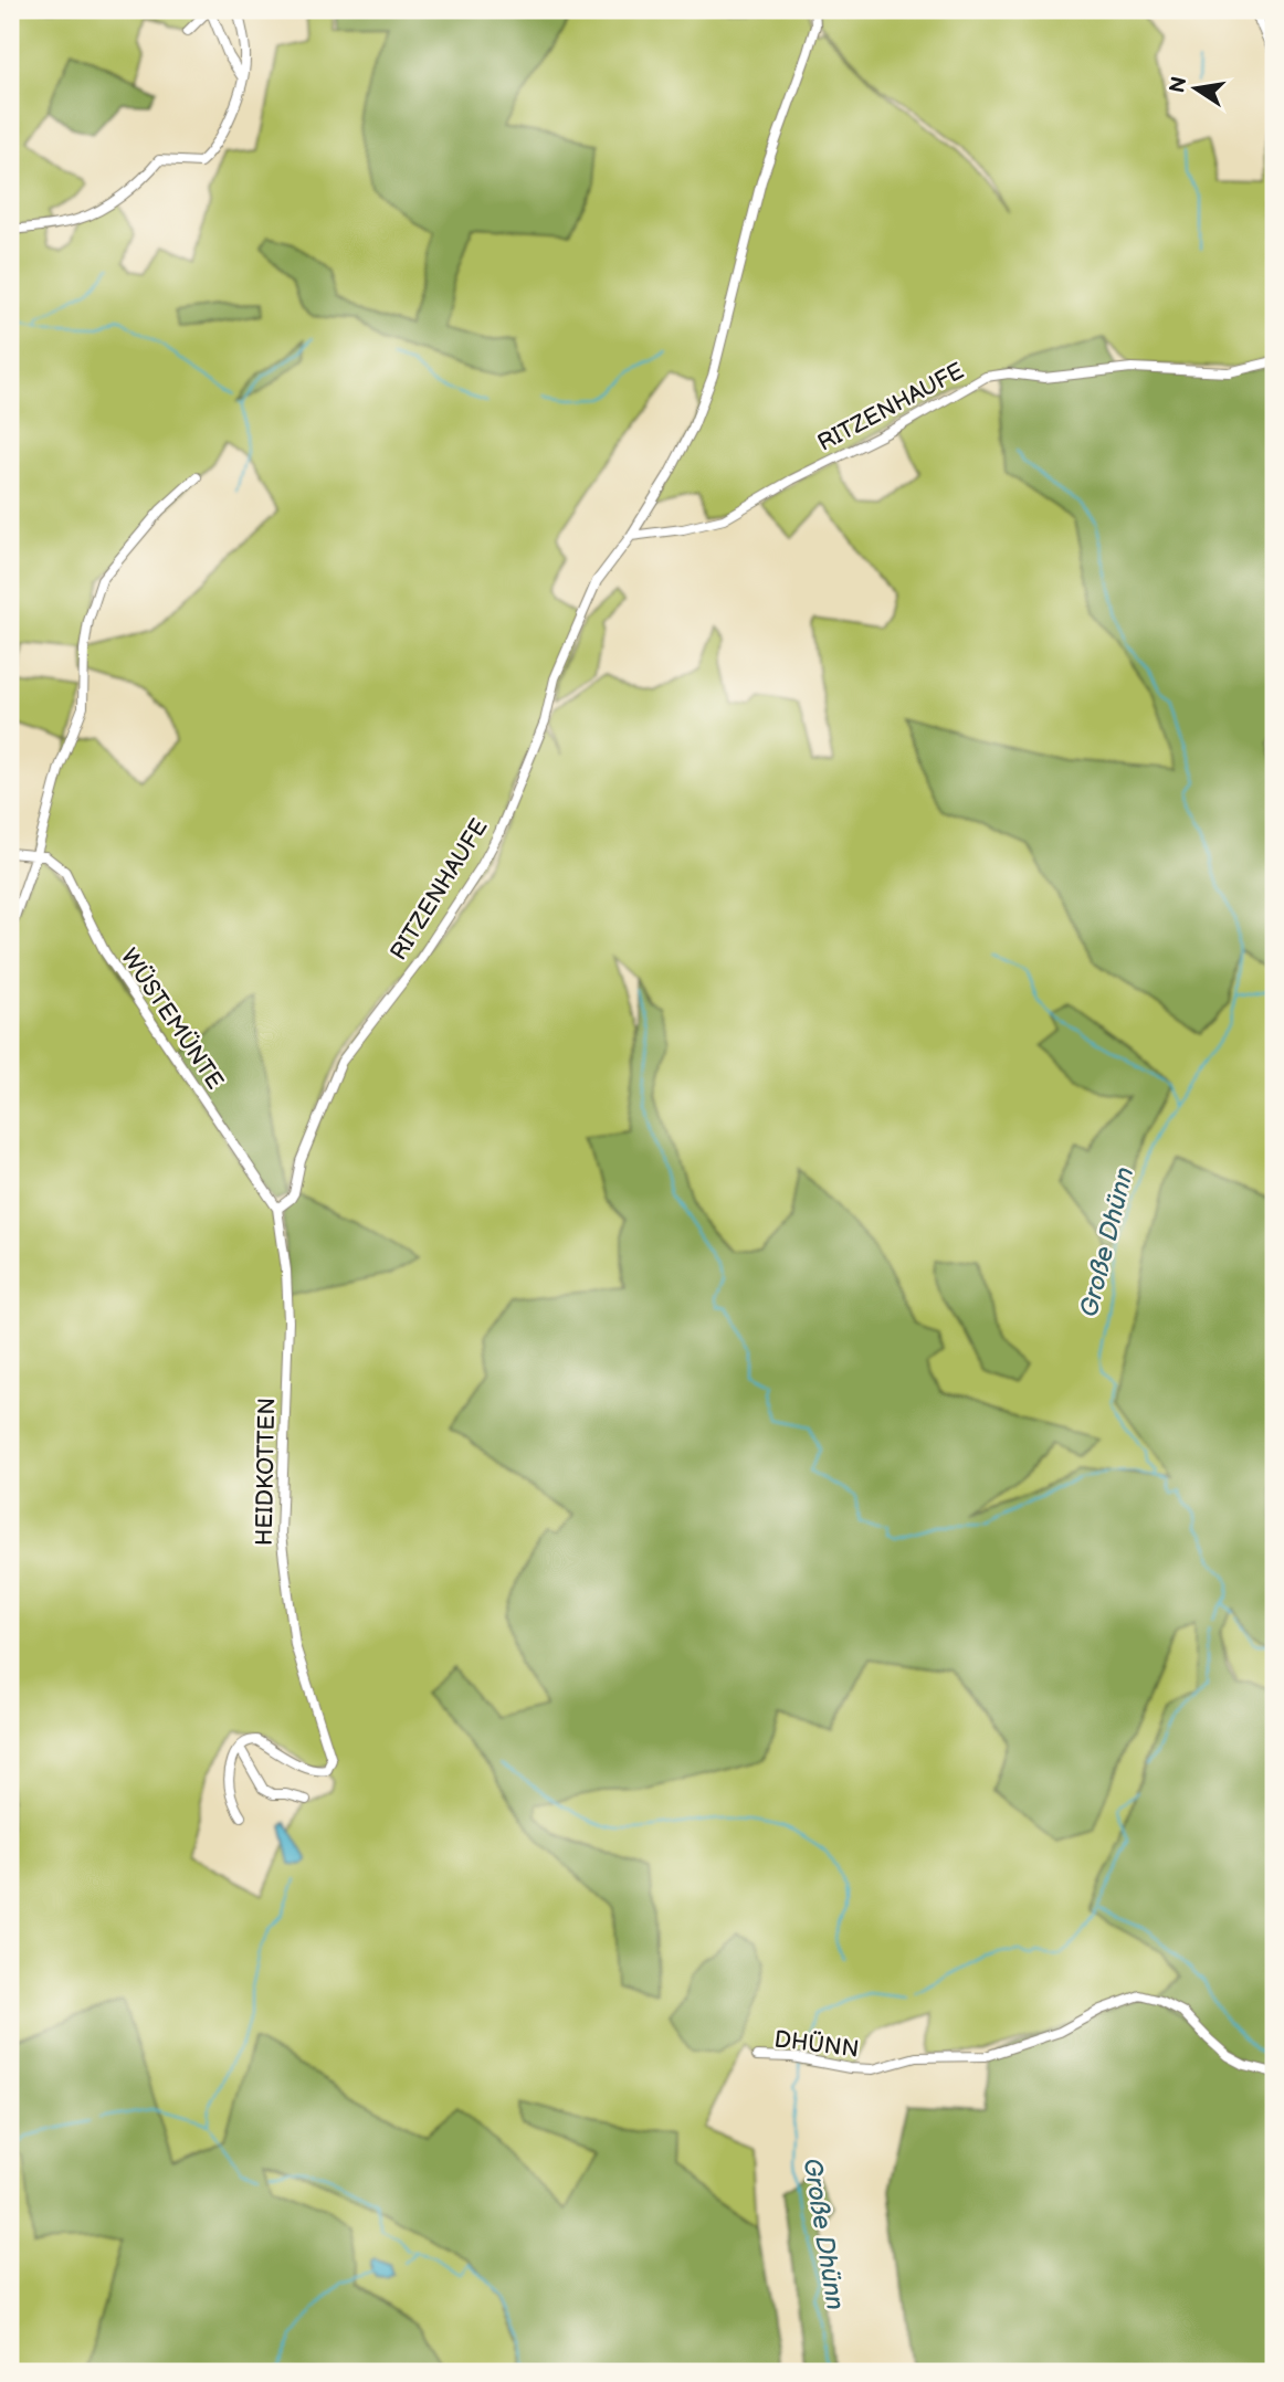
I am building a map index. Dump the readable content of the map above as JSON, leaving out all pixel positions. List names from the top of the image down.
{
  "streets": {
    "street": [
      "RITZENHAUFE",
      "WÜSTEMÜNTE",
      "HEIDKOTTEN",
      "DHÜNN"
    ]
  },
  "crossings": [
    ["RITZENHAUFE", "WÜSTEMÜNTE"],
    ["RITZENHAUFE", "HEIDKOTTEN"],
    ["WÜSTEMÜNTE", "HEIDKOTTEN"]
  ],
  "water": ["Große Dhünn"],
  "north": "left"
}
